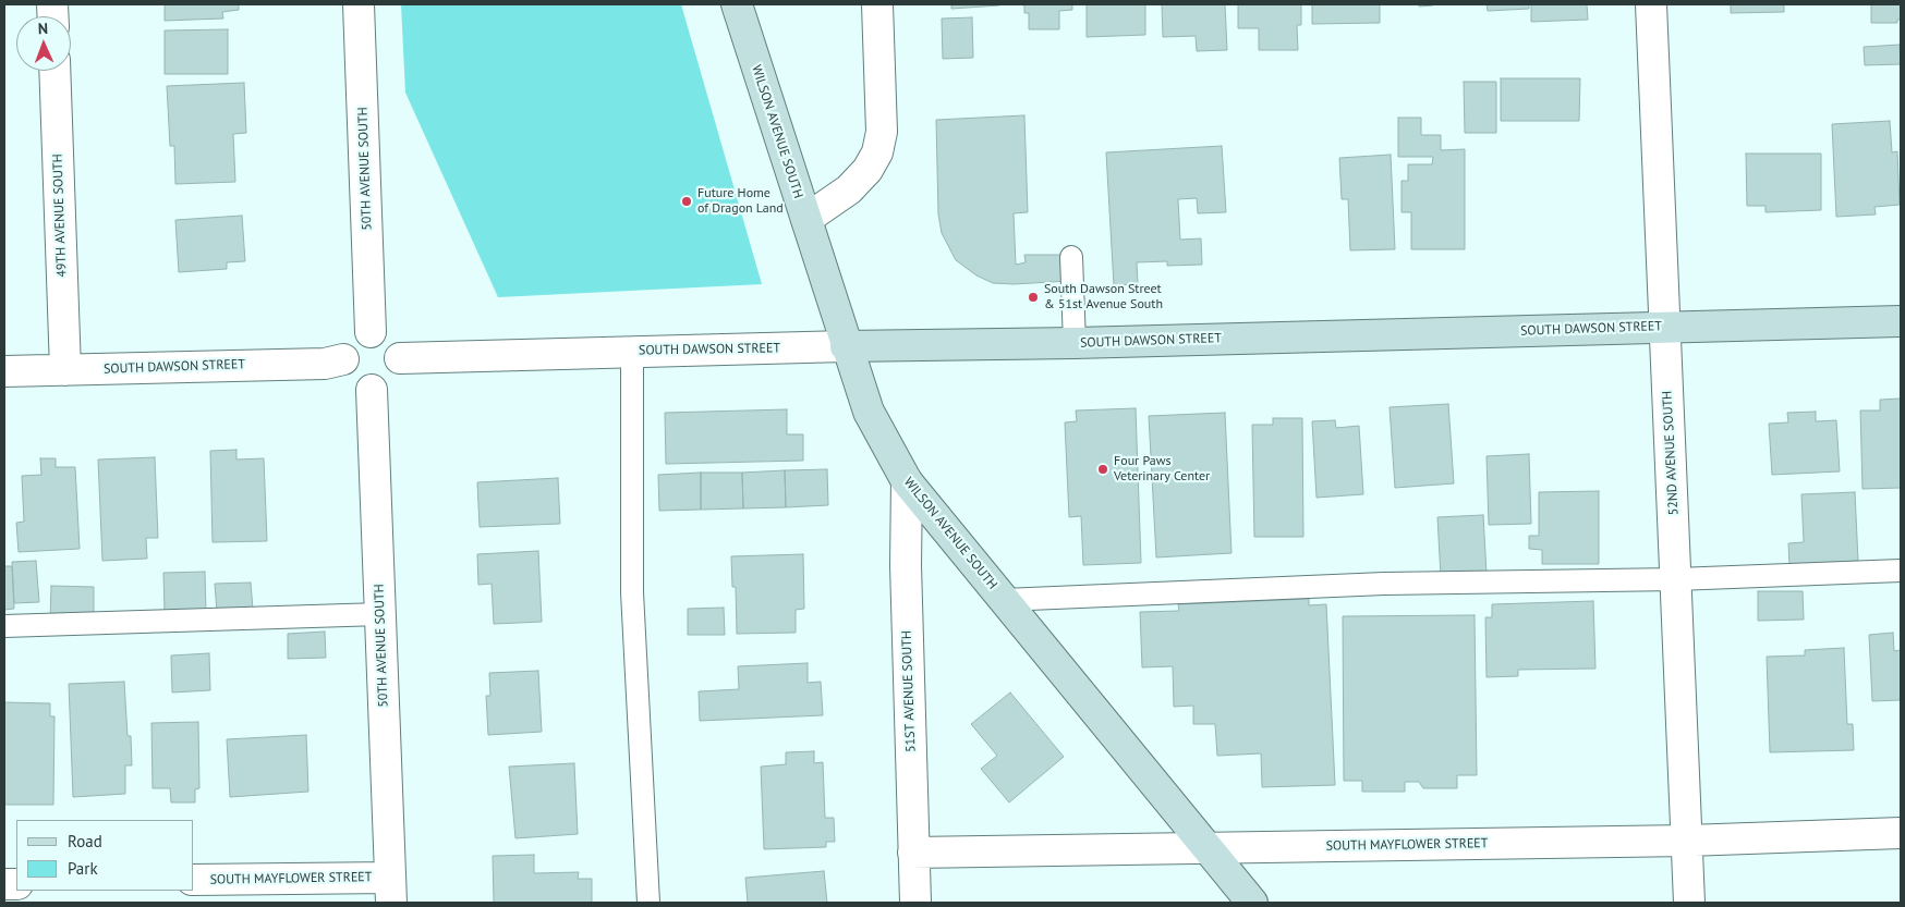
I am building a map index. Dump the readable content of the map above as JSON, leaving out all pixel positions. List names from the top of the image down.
{
  "streets": {
    "main road": ["WILSON AVENUE SOUTH", "SOUTH DAWSON STREET"],
    "street": [
      "50TH AVENUE SOUTH",
      "49TH AVENUE SOUTH",
      "52ND AVENUE SOUTH",
      "51ST AVENUE SOUTH",
      "SOUTH MAYFLOWER STREET"
    ]
  },
  "crossings": [
    ["WILSON AVENUE SOUTH", "SOUTH DAWSON STREET"],
    ["WILSON AVENUE SOUTH", "51ST AVENUE SOUTH"],
    ["WILSON AVENUE SOUTH", "SOUTH MAYFLOWER STREET"],
    ["50TH AVENUE SOUTH", "SOUTH DAWSON STREET"],
    ["50TH AVENUE SOUTH", "SOUTH MAYFLOWER STREET"],
    ["49TH AVENUE SOUTH", "SOUTH DAWSON STREET"],
    ["SOUTH DAWSON STREET", "52ND AVENUE SOUTH"],
    ["52ND AVENUE SOUTH", "SOUTH MAYFLOWER STREET"],
    ["51ST AVENUE SOUTH", "SOUTH MAYFLOWER STREET"]
  ],
  "places": ["Future Home of Dragon Land", "South Dawson Street & 51st Avenue South", "Four Paws Veterinary Center"],
  "legend": ["Road", "Park"],
  "north": "top"
}
